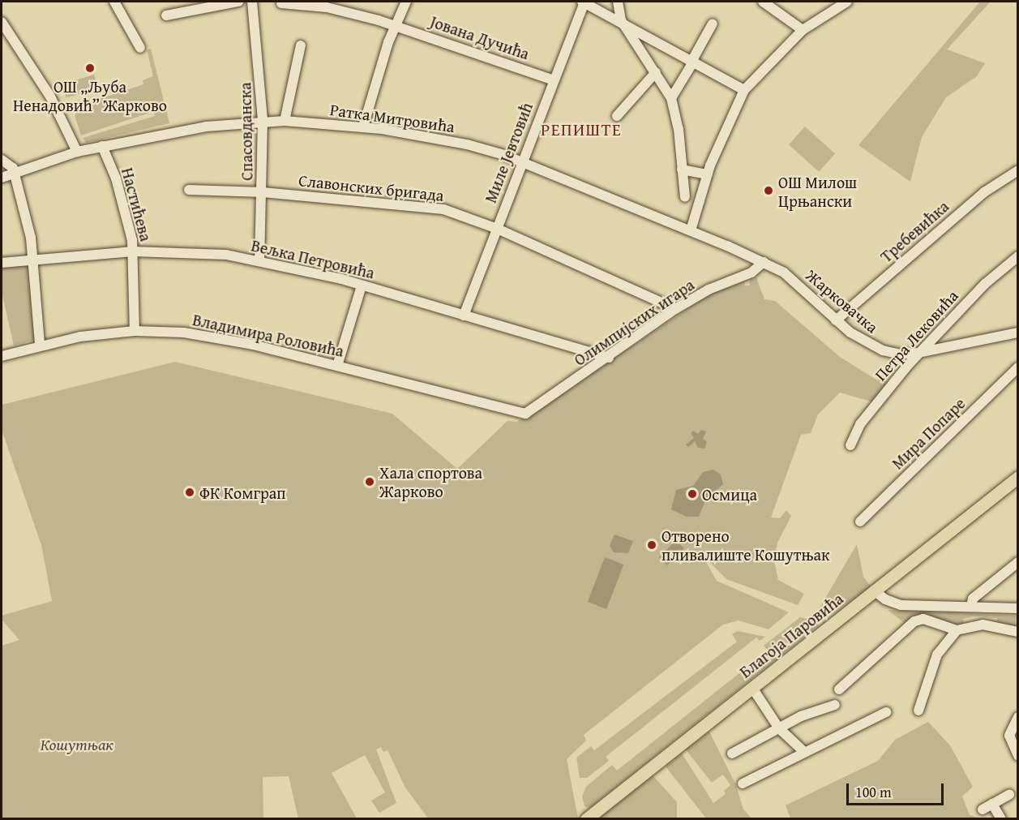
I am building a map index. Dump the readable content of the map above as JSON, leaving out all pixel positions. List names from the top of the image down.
{
  "streets": {
    "main road": ["Благоја Паровића"],
    "street": [
      "Јована Дучића",
      "Ратка Митровића",
      "Спасовданска",
      "Миле Јевтовић",
      "Славонских бригада",
      "Настићева",
      "Требевићка",
      "Вељка Петровића",
      "Жарковачка",
      "Олимпијских игара",
      "Владимира Роловића",
      "Петра Лековића",
      "Мира Попаре"
    ]
  },
  "crossings": [
    ["Јована Дучића", "Миле Јевтовић"],
    ["Ратка Митровића", "Спасовданска"],
    ["Ратка Митровића", "Миле Јевтовић"],
    ["Ратка Митровића", "Настићева"],
    ["Ратка Митровића", "Жарковачка"],
    ["Ратка Митровића", "Олимпијских игара"],
    ["Спасовданска", "Славонских бригада"],
    ["Спасовданска", "Вељка Петровића"],
    ["Миле Јевтовић", "Славонских бригада"],
    ["Миле Јевтовић", "Вељка Петровића"],
    ["Славонских бригада", "Олимпијских игара"],
    ["Настићева", "Вељка Петровића"],
    ["Настићева", "Владимира Роловића"],
    ["Требевићка", "Жарковачка"],
    ["Вељка Петровића", "Олимпијских игара"],
    ["Жарковачка", "Олимпијских игара"],
    ["Жарковачка", "Петра Лековића"],
    ["Олимпијских игара", "Владимира Роловића"]
  ],
  "districts": ["РЕПИШТЕ"],
  "parks": ["Кошутњак"],
  "places": [
    "ОШ „Љуба Ненадовић” Жарково",
    "ОШ Милош Црњански",
    "Хала спортова Жарково",
    "ФК Комграп",
    "Осмица",
    "Отворено пливалиште Кошутњак"
  ],
  "scale_bar": "100 m"
}
